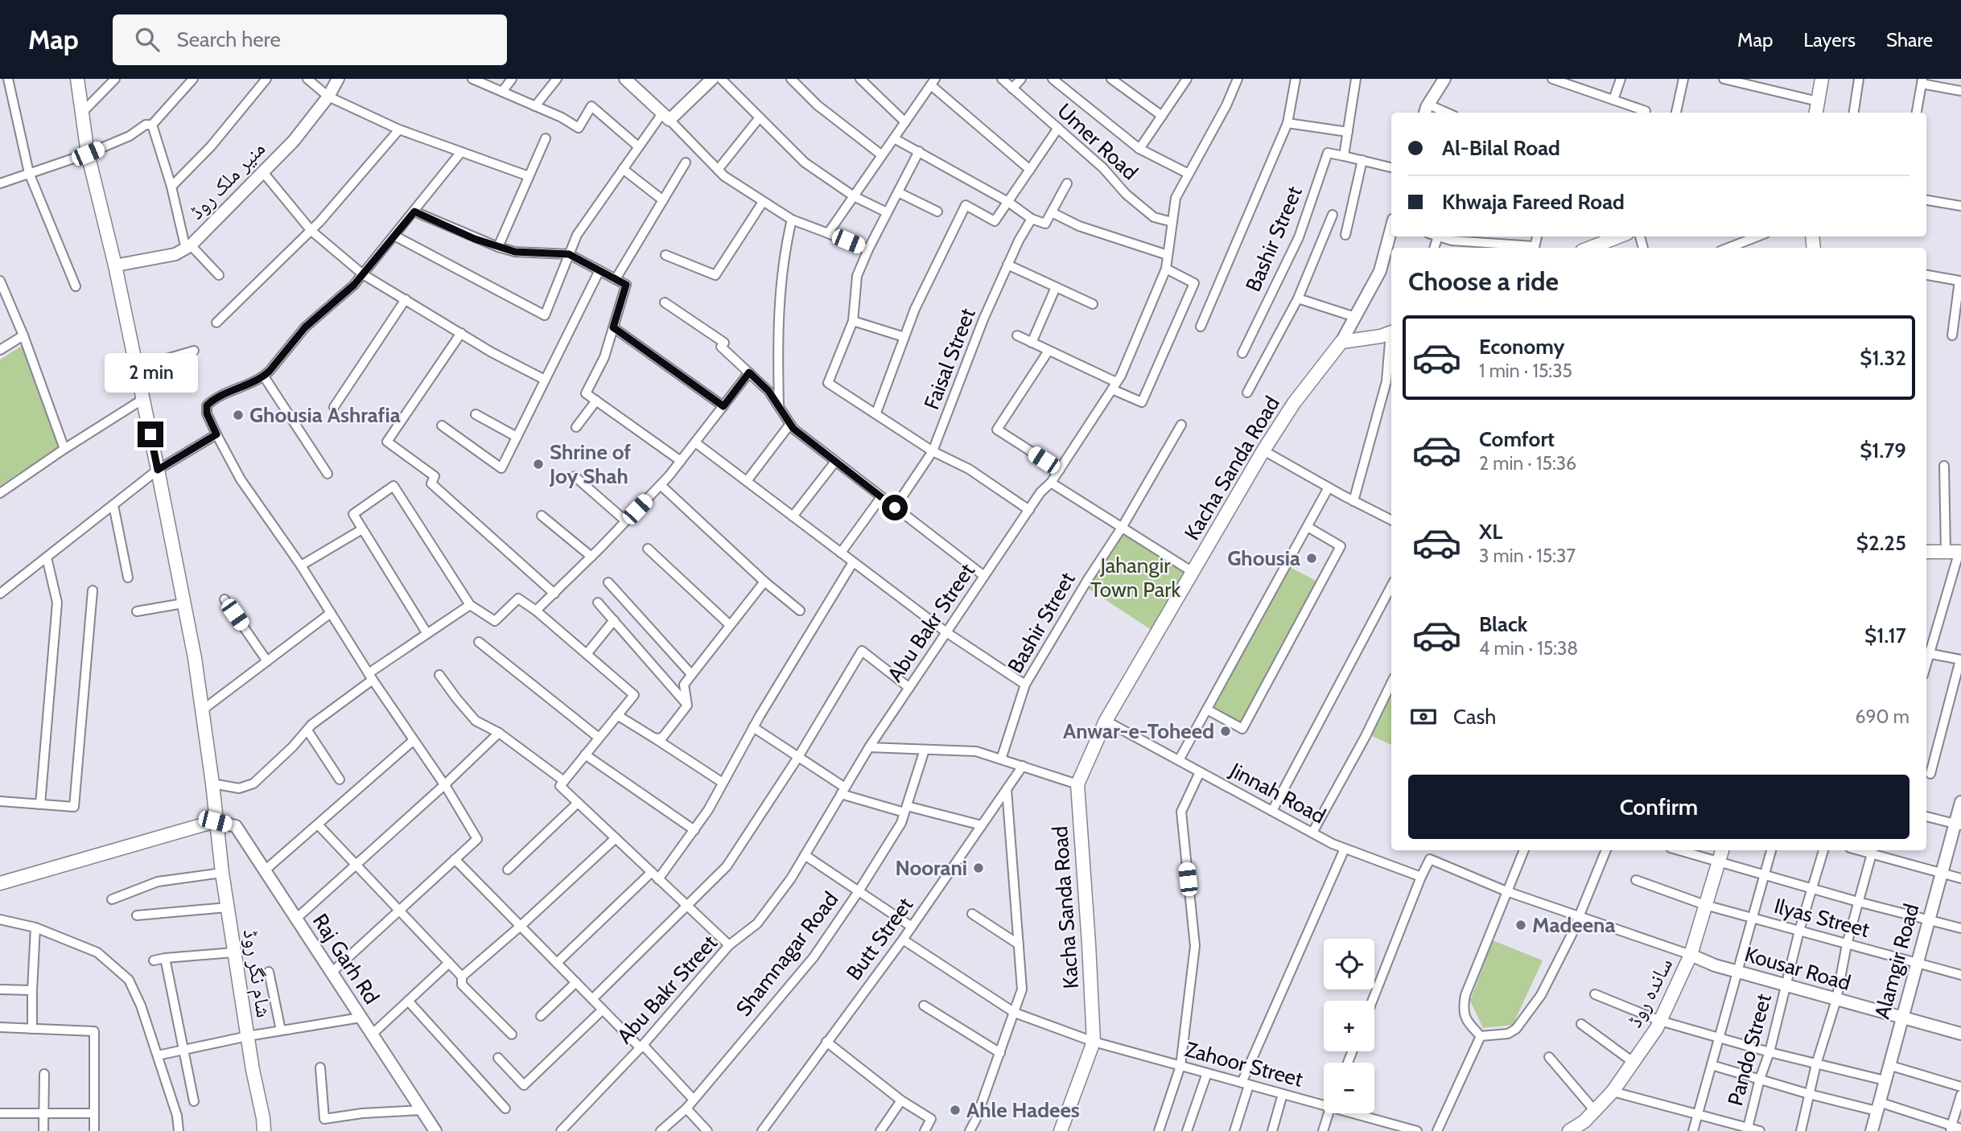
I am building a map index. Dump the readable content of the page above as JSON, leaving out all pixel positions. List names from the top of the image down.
{
  "streets": {
    "main road": ["Kacha Sanda Road", "شام نگر روڈ", "ساندہ روڈ"],
    "street": [
      "Umer Road",
      "منیر ملک روڈ",
      "Bashir Street",
      "Faisal Street",
      "Abu Bakr Street",
      "Jinnah Road",
      "Ilyas Street",
      "Butt Street",
      "Shamnagar Road",
      "Raj Garh Rd",
      "Alamgir Road",
      "Kousar Road",
      "Pando Street",
      "Zahoor Street"
    ]
  },
  "crossings": [
    ["Umer Road", "Abu Bakr Street"],
    ["منیر ملک روڈ", "شام نگر روڈ"],
    ["Kacha Sanda Road", "Jinnah Road"],
    ["Kacha Sanda Road", "Zahoor Street"],
    ["Ilyas Street", "Alamgir Road"],
    ["Ilyas Street", "ساندہ روڈ"],
    ["Ilyas Street", "Pando Street"],
    ["Butt Street", "Zahoor Street"],
    ["Raj Garh Rd", "شام نگر روڈ"],
    ["Alamgir Road", "Kousar Road"],
    ["Kousar Road", "ساندہ روڈ"],
    ["Kousar Road", "Pando Street"]
  ],
  "parks": ["Jahangir Town Park"],
  "places": [
    "Ghousia Ashrafia",
    "Shrine of Joy Shah",
    "Ghousia",
    "Anwar-e-Toheed",
    "Noorani",
    "Madeena",
    "Ahle Hadees"
  ],
  "page": {
    "header": "Map",
    "search": "Search here",
    "nav": ["Map", "Layers", "Share"],
    "banner": ["Al-Bilal Road", "Khwaja Fareed Road"],
    "heading": "Choose a ride",
    "list": [
      {
        "name": "Economy",
        "note": "1 min · 15:35",
        "value": "$1.32"
      },
      {
        "name": "Comfort",
        "note": "2 min · 15:36",
        "value": "$1.79"
      },
      {
        "name": "XL",
        "note": "3 min · 15:37",
        "value": "$2.25"
      },
      {
        "name": "Black",
        "note": "4 min · 15:38",
        "value": "$1.17"
      }
    ],
    "bubble": "2 min",
    "pay": ["Cash", "690 m"],
    "buttons": "Confirm",
    "map_buttons": ["+", "−"]
  }
}
